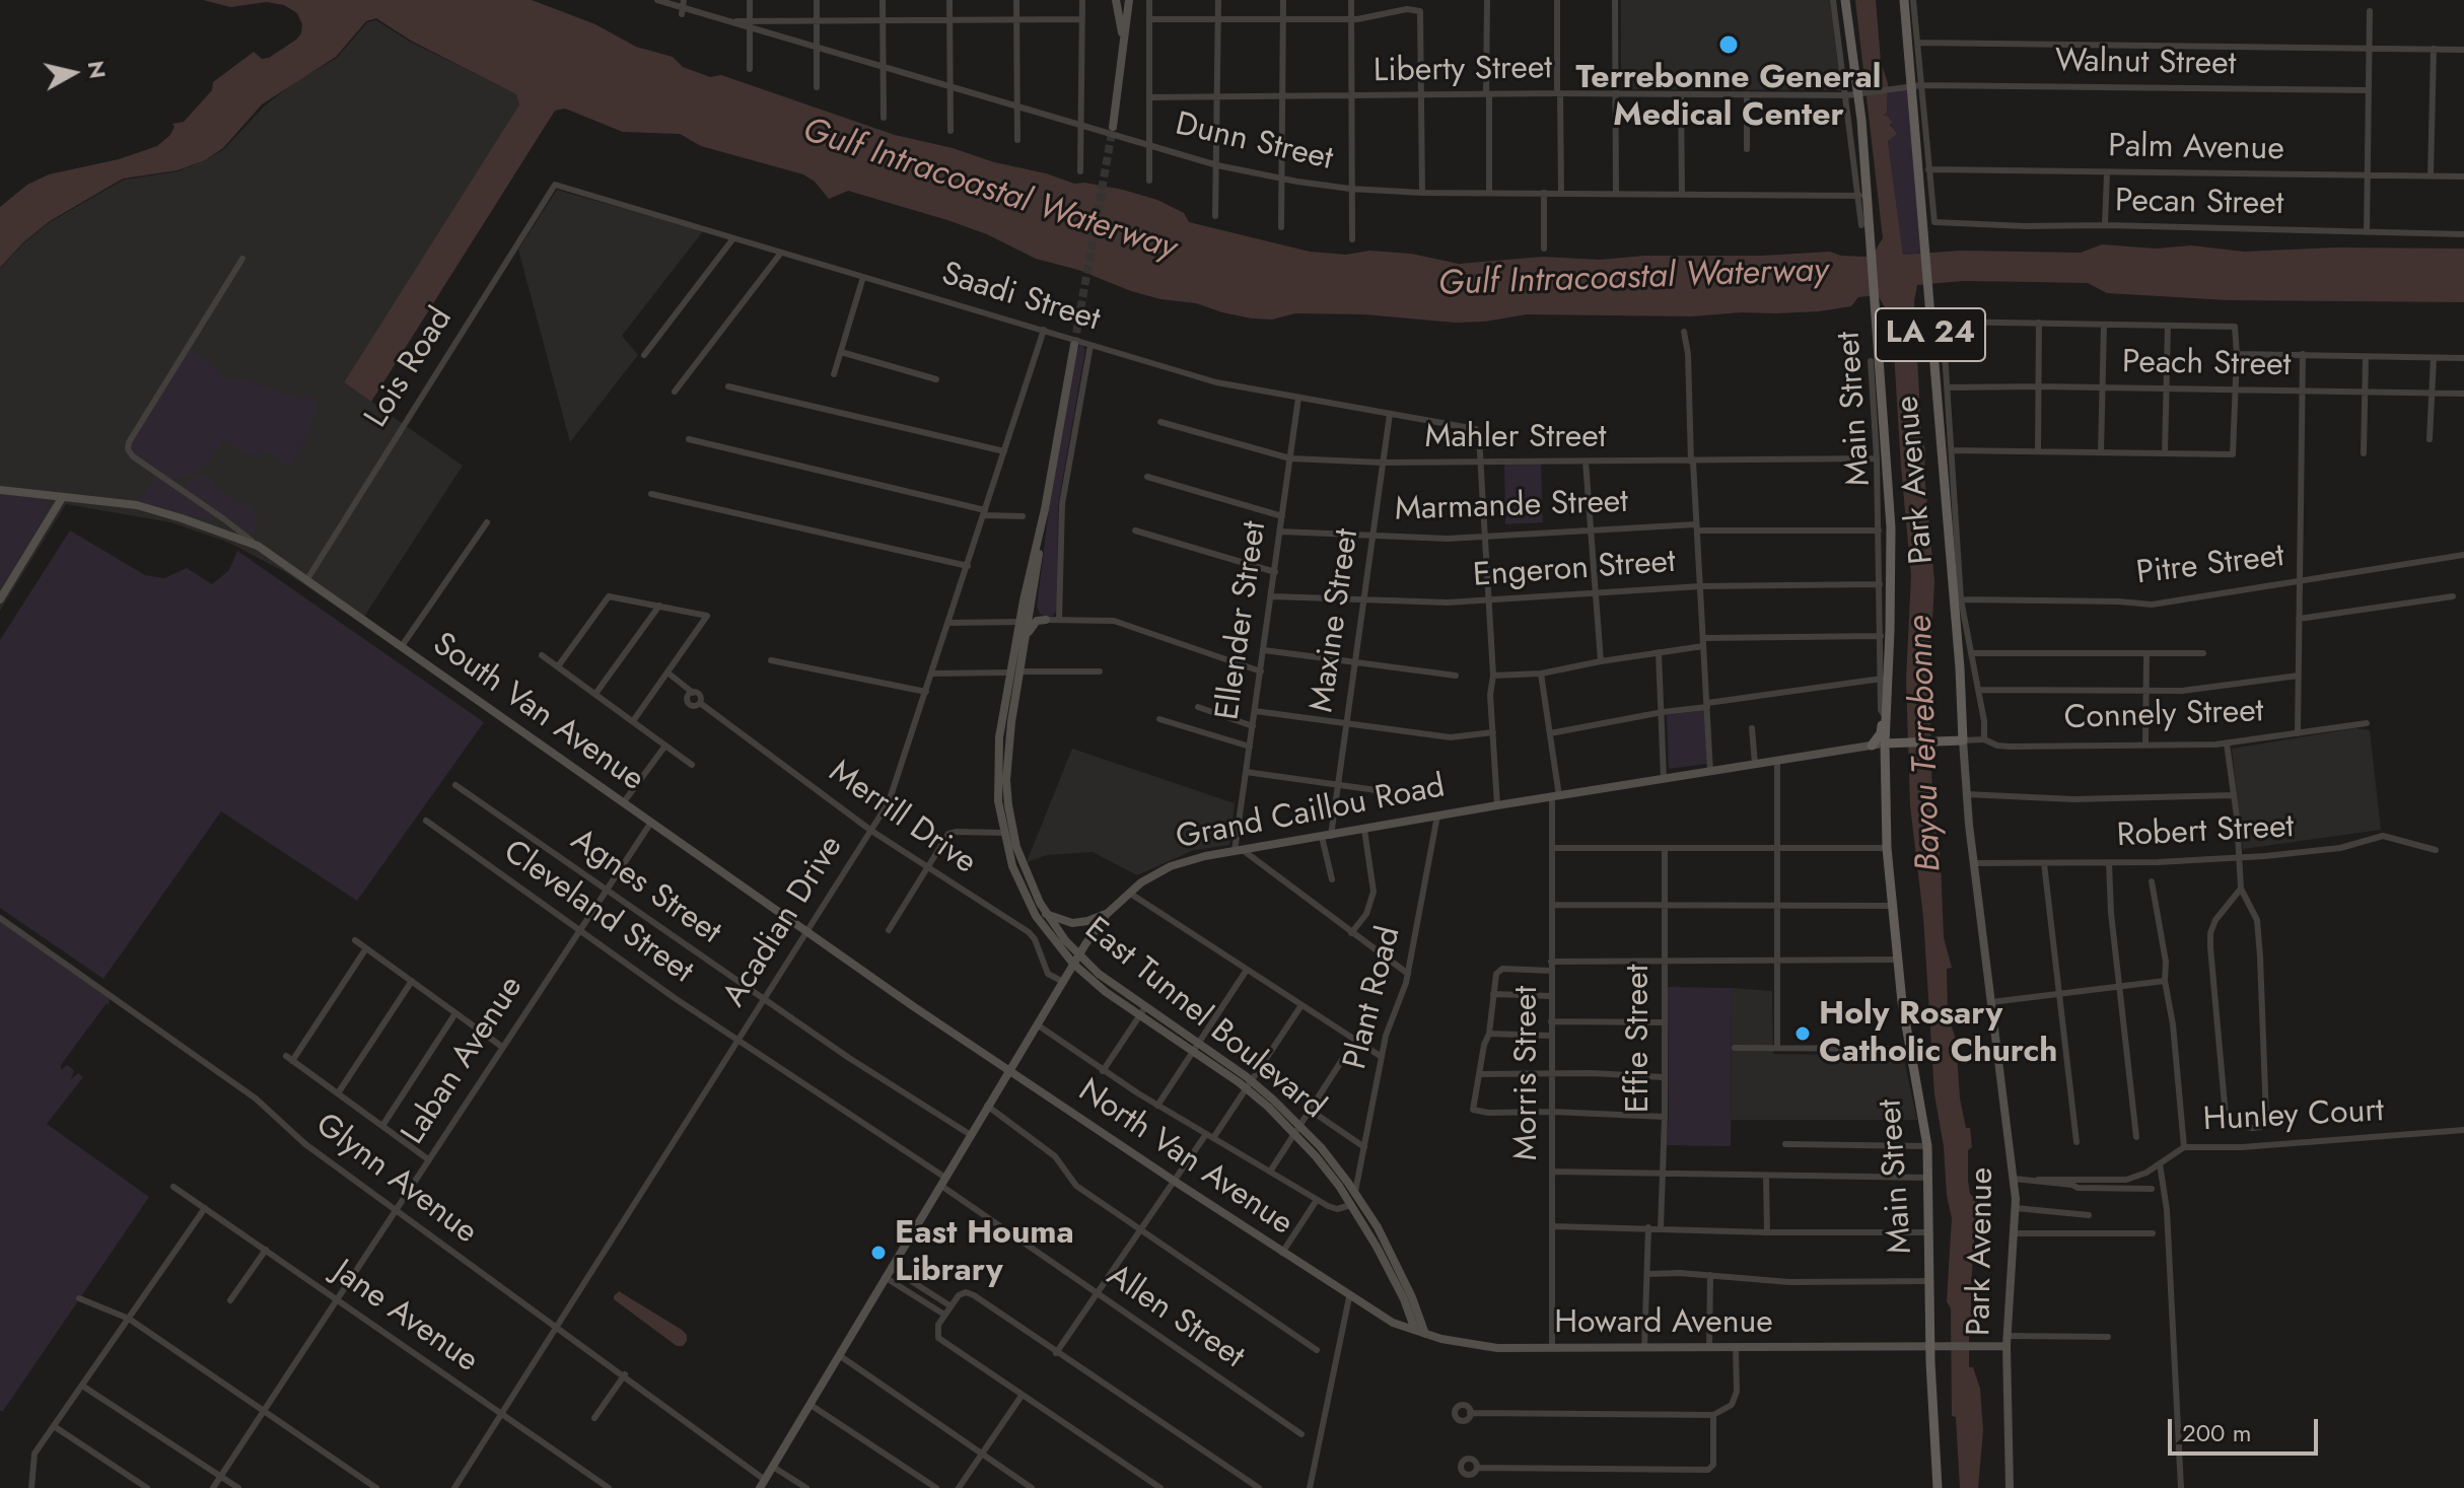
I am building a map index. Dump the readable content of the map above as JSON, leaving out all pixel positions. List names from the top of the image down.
{
  "streets": {
    "main road": [
      "LA 24",
      "Main Street",
      "Park Avenue",
      "South Van Avenue",
      "Grand Caillou Road",
      "East Tunnel Boulevard",
      "North Van Avenue",
      "Howard Avenue"
    ],
    "street": [
      "Walnut Street",
      "Liberty Street",
      "Dunn Street",
      "Palm Avenue",
      "Pecan Street",
      "Saadi Street",
      "Peach Street",
      "Lois Road",
      "Mahler Street",
      "Marmande Street",
      "Pitre Street",
      "Engeron Street",
      "Ellender Street",
      "Maxine Street",
      "Connely Street",
      "Merrill Drive",
      "Robert Street",
      "Agnes Street",
      "Cleveland Street",
      "Acadian Drive",
      "Plant Road",
      "Effie Street",
      "Laban Avenue",
      "Morris Street",
      "Hunley Court",
      "Glynn Avenue",
      "Jane Avenue",
      "Allen Street"
    ]
  },
  "crossings": [
    ["Walnut Street", "Liberty Street"],
    ["Palm Avenue", "Pecan Street"],
    ["Saadi Street", "Lois Road"],
    ["Saadi Street", "Mahler Street"],
    ["Saadi Street", "Ellender Street"],
    ["Saadi Street", "Maxine Street"],
    ["Saadi Street", "Acadian Drive"],
    ["Peach Street", "Park Avenue"],
    ["Lois Road", "South Van Avenue"],
    ["Main Street", "Mahler Street"],
    ["Main Street", "Marmande Street"],
    ["Main Street", "Engeron Street"],
    ["Main Street", "Grand Caillou Road"],
    ["Main Street", "Howard Avenue"],
    ["Mahler Street", "Ellender Street"],
    ["Mahler Street", "Maxine Street"],
    ["Park Avenue", "Pitre Street"],
    ["Park Avenue", "Connely Street"],
    ["Park Avenue", "Grand Caillou Road"],
    ["Park Avenue", "Robert Street"],
    ["Park Avenue", "Howard Avenue"],
    ["Marmande Street", "Ellender Street"],
    ["Marmande Street", "Maxine Street"],
    ["Engeron Street", "Ellender Street"],
    ["Engeron Street", "Maxine Street"],
    ["Ellender Street", "Grand Caillou Road"],
    ["Maxine Street", "Grand Caillou Road"],
    ["South Van Avenue", "Grand Caillou Road"],
    ["South Van Avenue", "Acadian Drive"],
    ["South Van Avenue", "Laban Avenue"],
    ["South Van Avenue", "North Van Avenue"],
    ["Connely Street", "Grand Caillou Road"],
    ["Grand Caillou Road", "Merrill Drive"],
    ["Grand Caillou Road", "Agnes Street"],
    ["Grand Caillou Road", "Cleveland Street"],
    ["Grand Caillou Road", "Plant Road"],
    ["Grand Caillou Road", "East Tunnel Boulevard"],
    ["Grand Caillou Road", "Morris Street"],
    ["Grand Caillou Road", "North Van Avenue"],
    ["Grand Caillou Road", "Glynn Avenue"],
    ["Grand Caillou Road", "Allen Street"],
    ["Merrill Drive", "Acadian Drive"],
    ["Agnes Street", "Acadian Drive"],
    ["Agnes Street", "Laban Avenue"],
    ["Cleveland Street", "Acadian Drive"],
    ["Cleveland Street", "Laban Avenue"],
    ["Cleveland Street", "Allen Street"],
    ["Acadian Drive", "Glynn Avenue"],
    ["Acadian Drive", "Jane Avenue"],
    ["Plant Road", "East Tunnel Boulevard"],
    ["East Tunnel Boulevard", "Howard Avenue"],
    ["Laban Avenue", "Glynn Avenue"],
    ["Laban Avenue", "Jane Avenue"],
    ["Morris Street", "Howard Avenue"],
    ["North Van Avenue", "Howard Avenue"]
  ],
  "water": ["Gulf Intracoastal Waterway", "Bayou Terrebonne"],
  "places": ["Terrebonne General Medical Center", "Holy Rosary Catholic Church", "East Houma Library"],
  "scale_bar": "200 m",
  "north": "right"
}
